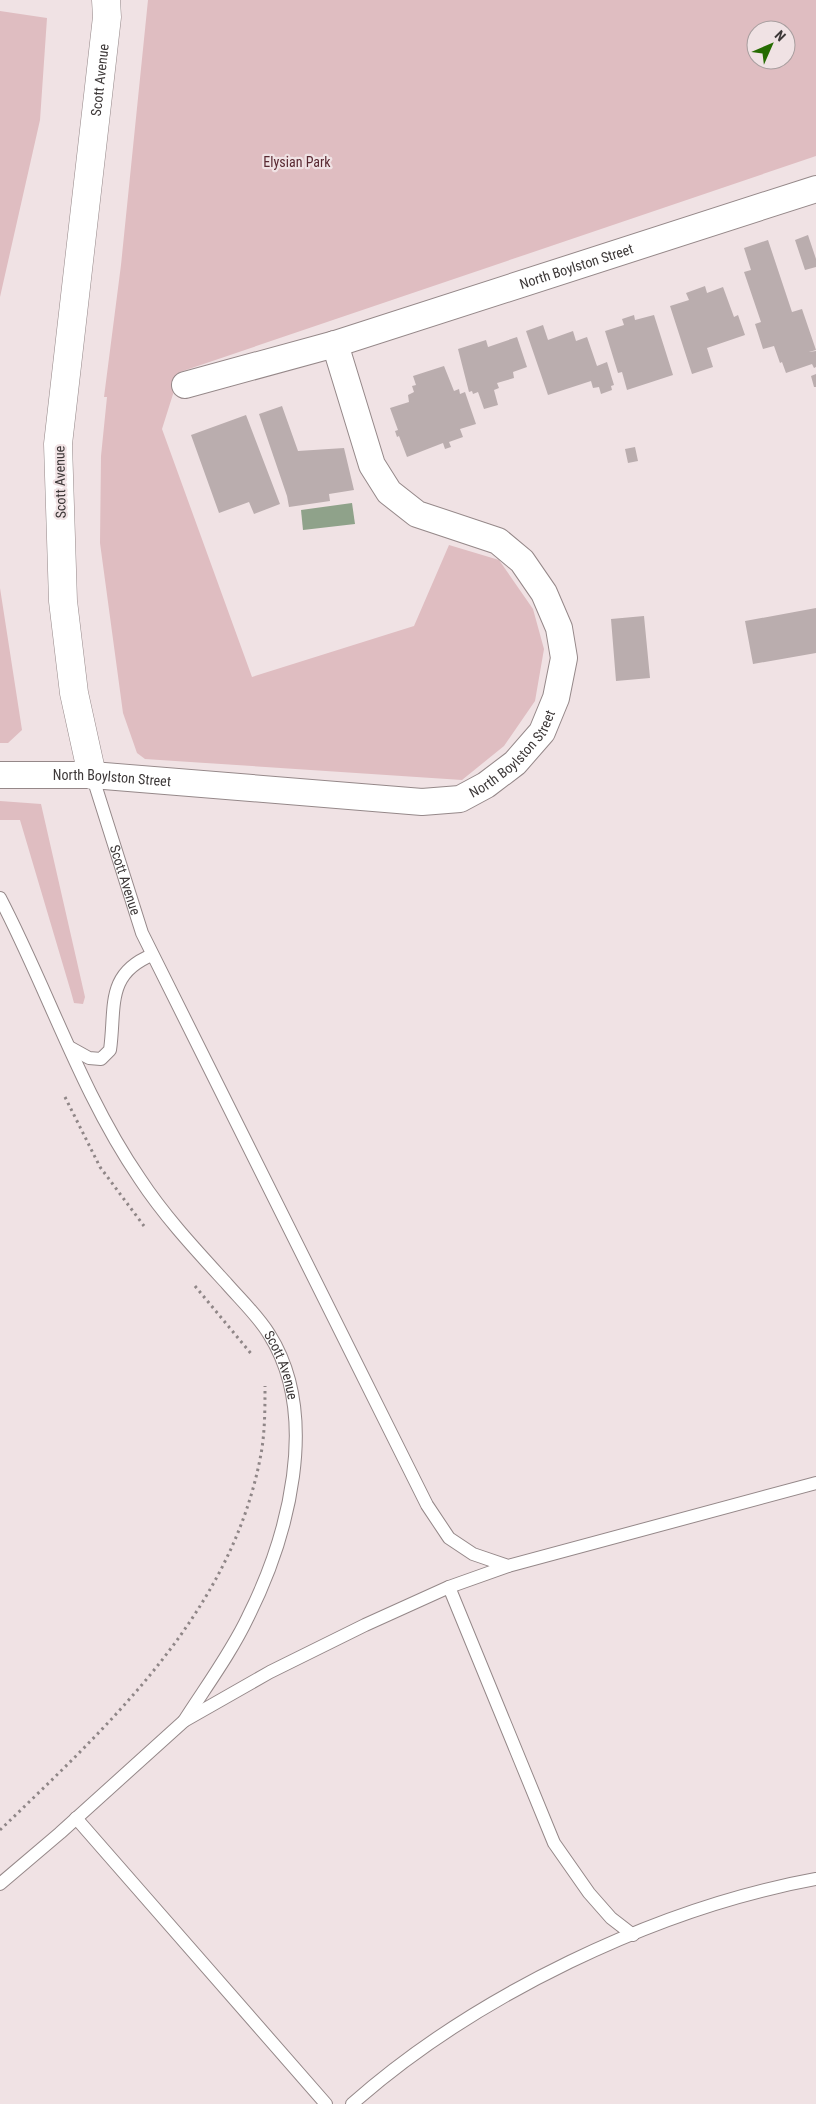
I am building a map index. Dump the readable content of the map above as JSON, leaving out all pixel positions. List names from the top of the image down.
{
  "streets": {
    "street": ["Scott Avenue", "North Boylston Street"]
  },
  "crossings": [
    ["Scott Avenue", "North Boylston Street"]
  ],
  "parks": ["Elysian Park"],
  "north": "top right"
}
